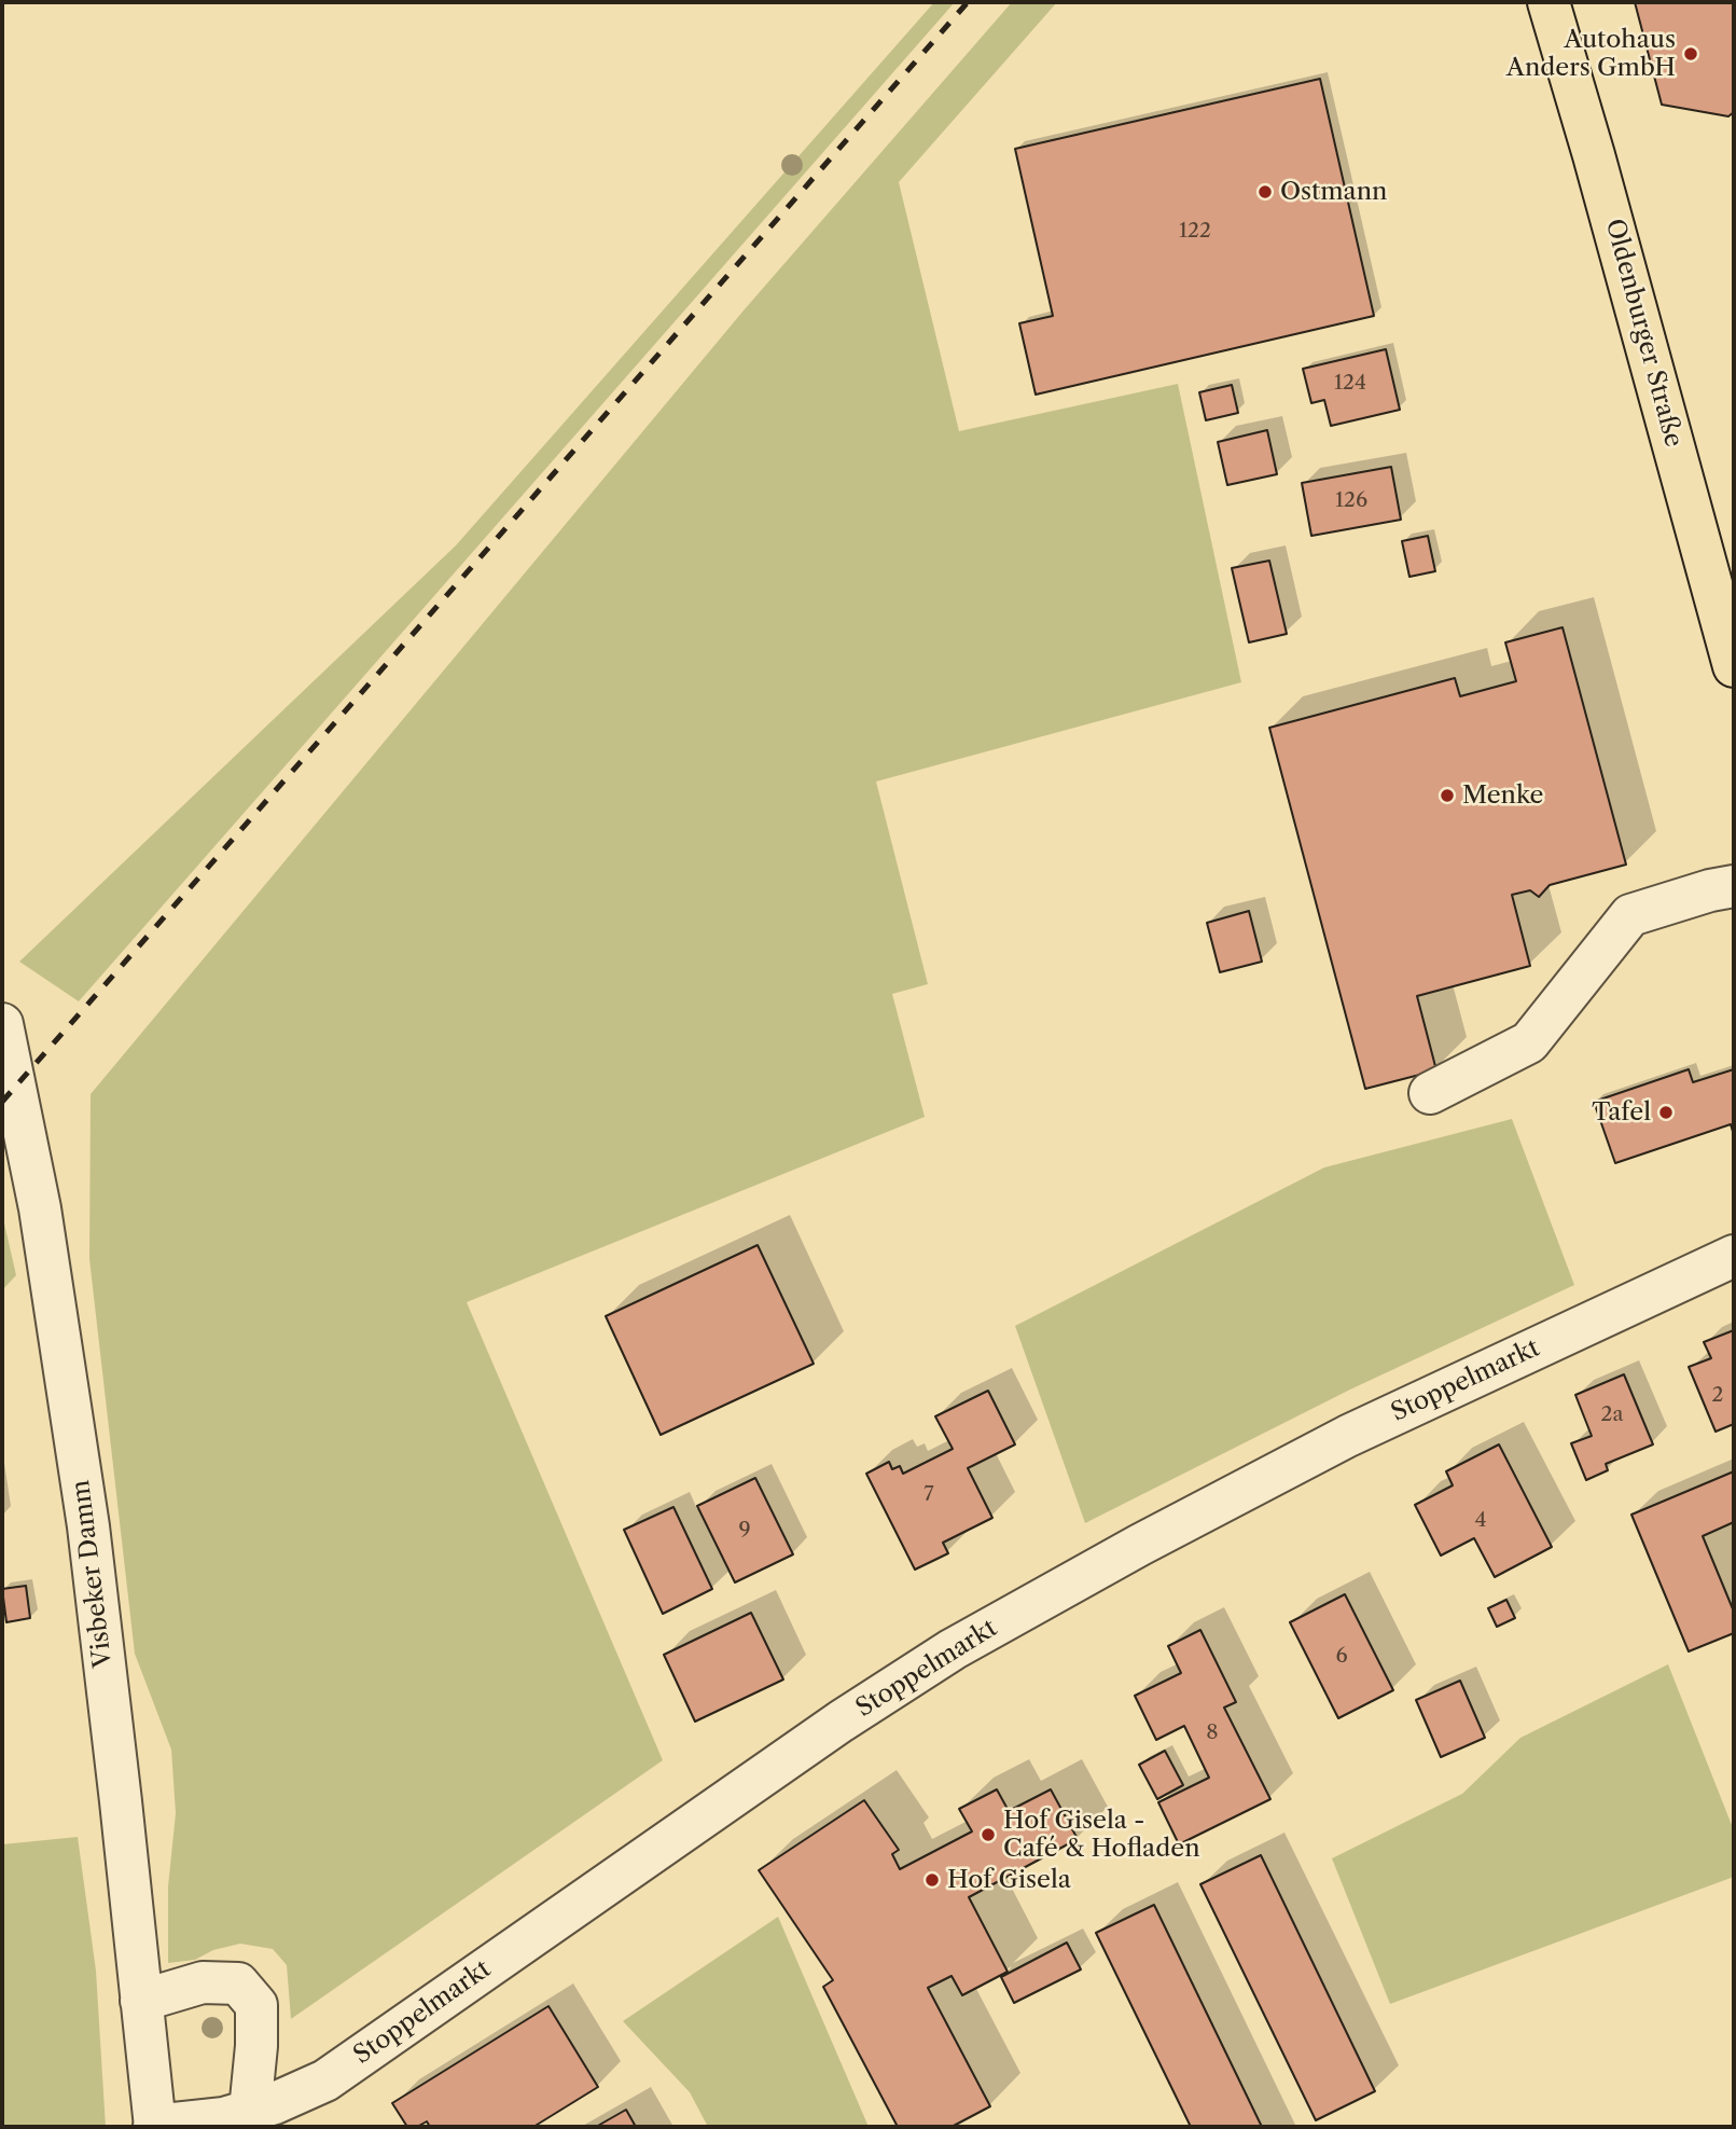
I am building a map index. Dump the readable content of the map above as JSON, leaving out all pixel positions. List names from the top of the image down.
{
  "streets": {
    "main road": ["Oldenburger Straße"],
    "street": ["Stoppelmarkt", "Visbeker Damm"]
  },
  "crossings": [
    ["Stoppelmarkt", "Visbeker Damm"]
  ],
  "places": [
    "Autohaus Anders GmbH",
    "Ostmann",
    "Menke",
    "Tafel",
    "Hof Gisela - Café & Hofladen",
    "Hof Gisela"
  ],
  "house_numbers": [
    "122",
    "124",
    "126",
    "2",
    "2a",
    "7",
    "4",
    "9",
    "6",
    "8"
  ]
}
